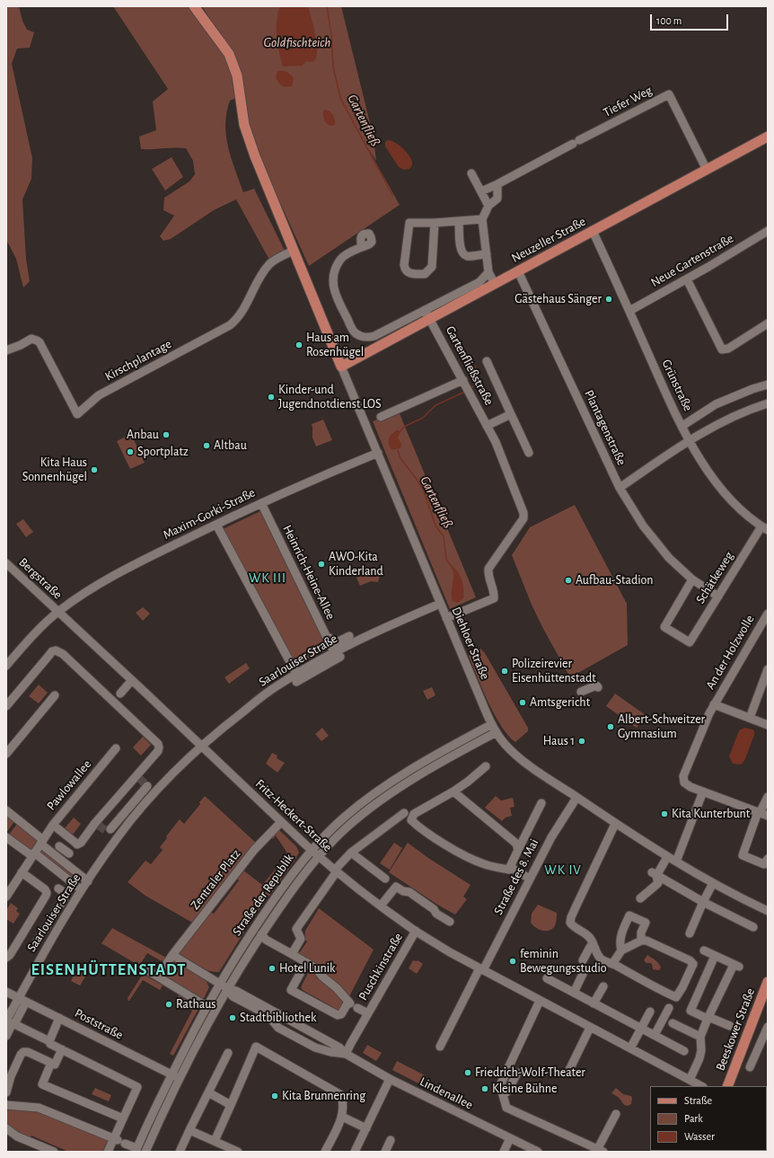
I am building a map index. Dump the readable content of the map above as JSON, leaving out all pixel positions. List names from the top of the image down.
{
  "streets": {
    "main road": ["Neuzeller Straße", "Beeskower Straße"],
    "street": [
      "Tiefer Weg",
      "Neue Gartenstraße",
      "Kirschplantage",
      "Gartenfließstraße",
      "Grünstraße",
      "Plantagenstraße",
      "Maxim-Gorki-Straße",
      "Heinrich-Heine-Allee",
      "Schätkeweg",
      "Bergstraße",
      "Diehloer Straße",
      "An der Holzwolle",
      "Saarlouiser Straße",
      "Pawlowallee",
      "Fritz-Heckert-Straße",
      "Straße des 8. Mai",
      "Zentraler Platz",
      "Straße der Republik",
      "Puschkinstraße",
      "Poststraße",
      "Lindenallee"
    ]
  },
  "crossings": [
    ["Tiefer Weg", "Neuzeller Straße"],
    ["Neuzeller Straße", "Gartenfließstraße"],
    ["Neuzeller Straße", "Grünstraße"],
    ["Neuzeller Straße", "Plantagenstraße"],
    ["Neuzeller Straße", "Diehloer Straße"],
    ["Neue Gartenstraße", "Grünstraße"],
    ["Gartenfließstraße", "Diehloer Straße"],
    ["Grünstraße", "Schätkeweg"],
    ["Plantagenstraße", "Schätkeweg"],
    ["Maxim-Gorki-Straße", "Heinrich-Heine-Allee"],
    ["Maxim-Gorki-Straße", "Bergstraße"],
    ["Maxim-Gorki-Straße", "Diehloer Straße"],
    ["Maxim-Gorki-Straße", "Fritz-Heckert-Straße"],
    ["Heinrich-Heine-Allee", "Saarlouiser Straße"],
    ["Bergstraße", "Fritz-Heckert-Straße"],
    ["Diehloer Straße", "Saarlouiser Straße"],
    ["Diehloer Straße", "Straße des 8. Mai"],
    ["Diehloer Straße", "Straße der Republik"],
    ["Saarlouiser Straße", "Fritz-Heckert-Straße"],
    ["Saarlouiser Straße", "Poststraße"],
    ["Fritz-Heckert-Straße", "Straße des 8. Mai"],
    ["Fritz-Heckert-Straße", "Zentraler Platz"],
    ["Fritz-Heckert-Straße", "Straße der Republik"],
    ["Fritz-Heckert-Straße", "Puschkinstraße"],
    ["Straße der Republik", "Puschkinstraße"],
    ["Straße der Republik", "Poststraße"],
    ["Straße der Republik", "Lindenallee"],
    ["Puschkinstraße", "Lindenallee"]
  ],
  "districts": ["WK III", "WK IV", "EISENHÜTTENSTADT"],
  "water": ["Goldfischteich", "Gartenfließ"],
  "places": [
    "Gästehaus Sänger",
    "Haus am Rosenhügel",
    "Kinder-und Jugendnotdienst LOS",
    "Anbau",
    "Altbau",
    "Sportplatz",
    "Kita Haus Sonnenhügel",
    "AWO-Kita Kinderland",
    "Aufbau-Stadion",
    "Polizeirevier Eisenhüttenstadt",
    "Amtsgericht",
    "Albert-Schweitzer Gymnasium",
    "Haus 1",
    "Kita Kunterbunt",
    "feminin Bewegungsstudio",
    "Hotel Lunik",
    "Rathaus",
    "Stadtbibliothek",
    "Friedrich-Wolf-Theater",
    "Kleine Bühne",
    "Kita Brunnenring"
  ],
  "legend": ["Straße", "Park", "Wasser"],
  "scale_bar": "100 m"
}
